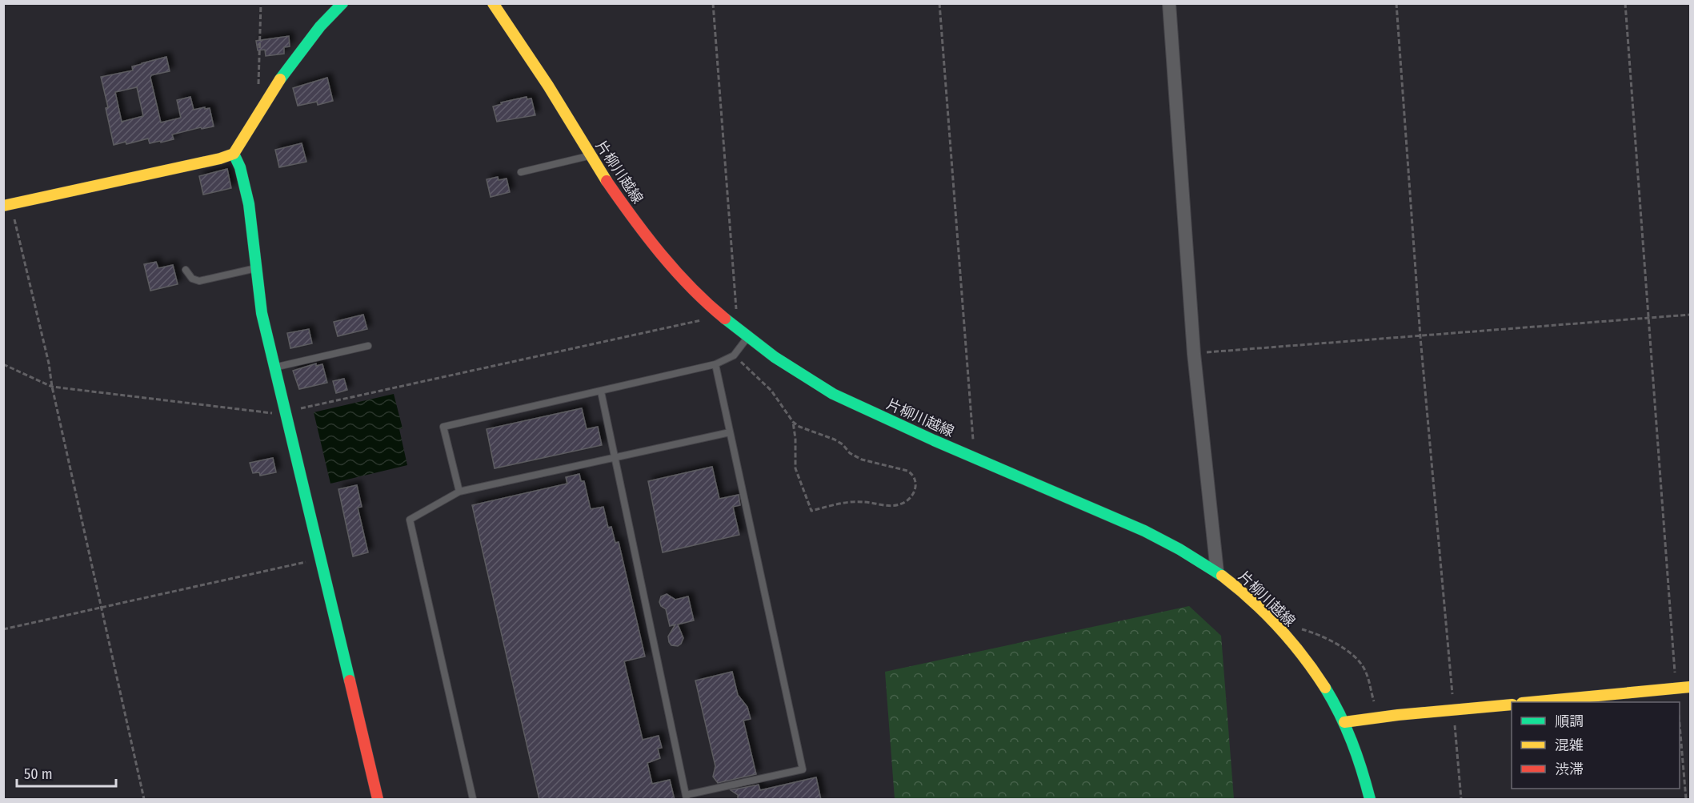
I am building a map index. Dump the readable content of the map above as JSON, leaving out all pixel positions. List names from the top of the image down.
{
  "streets": {
    "street": ["片柳川越線"]
  },
  "legend": ["順調", "混雑", "渋滞"],
  "scale_bar": "50 m"
}
